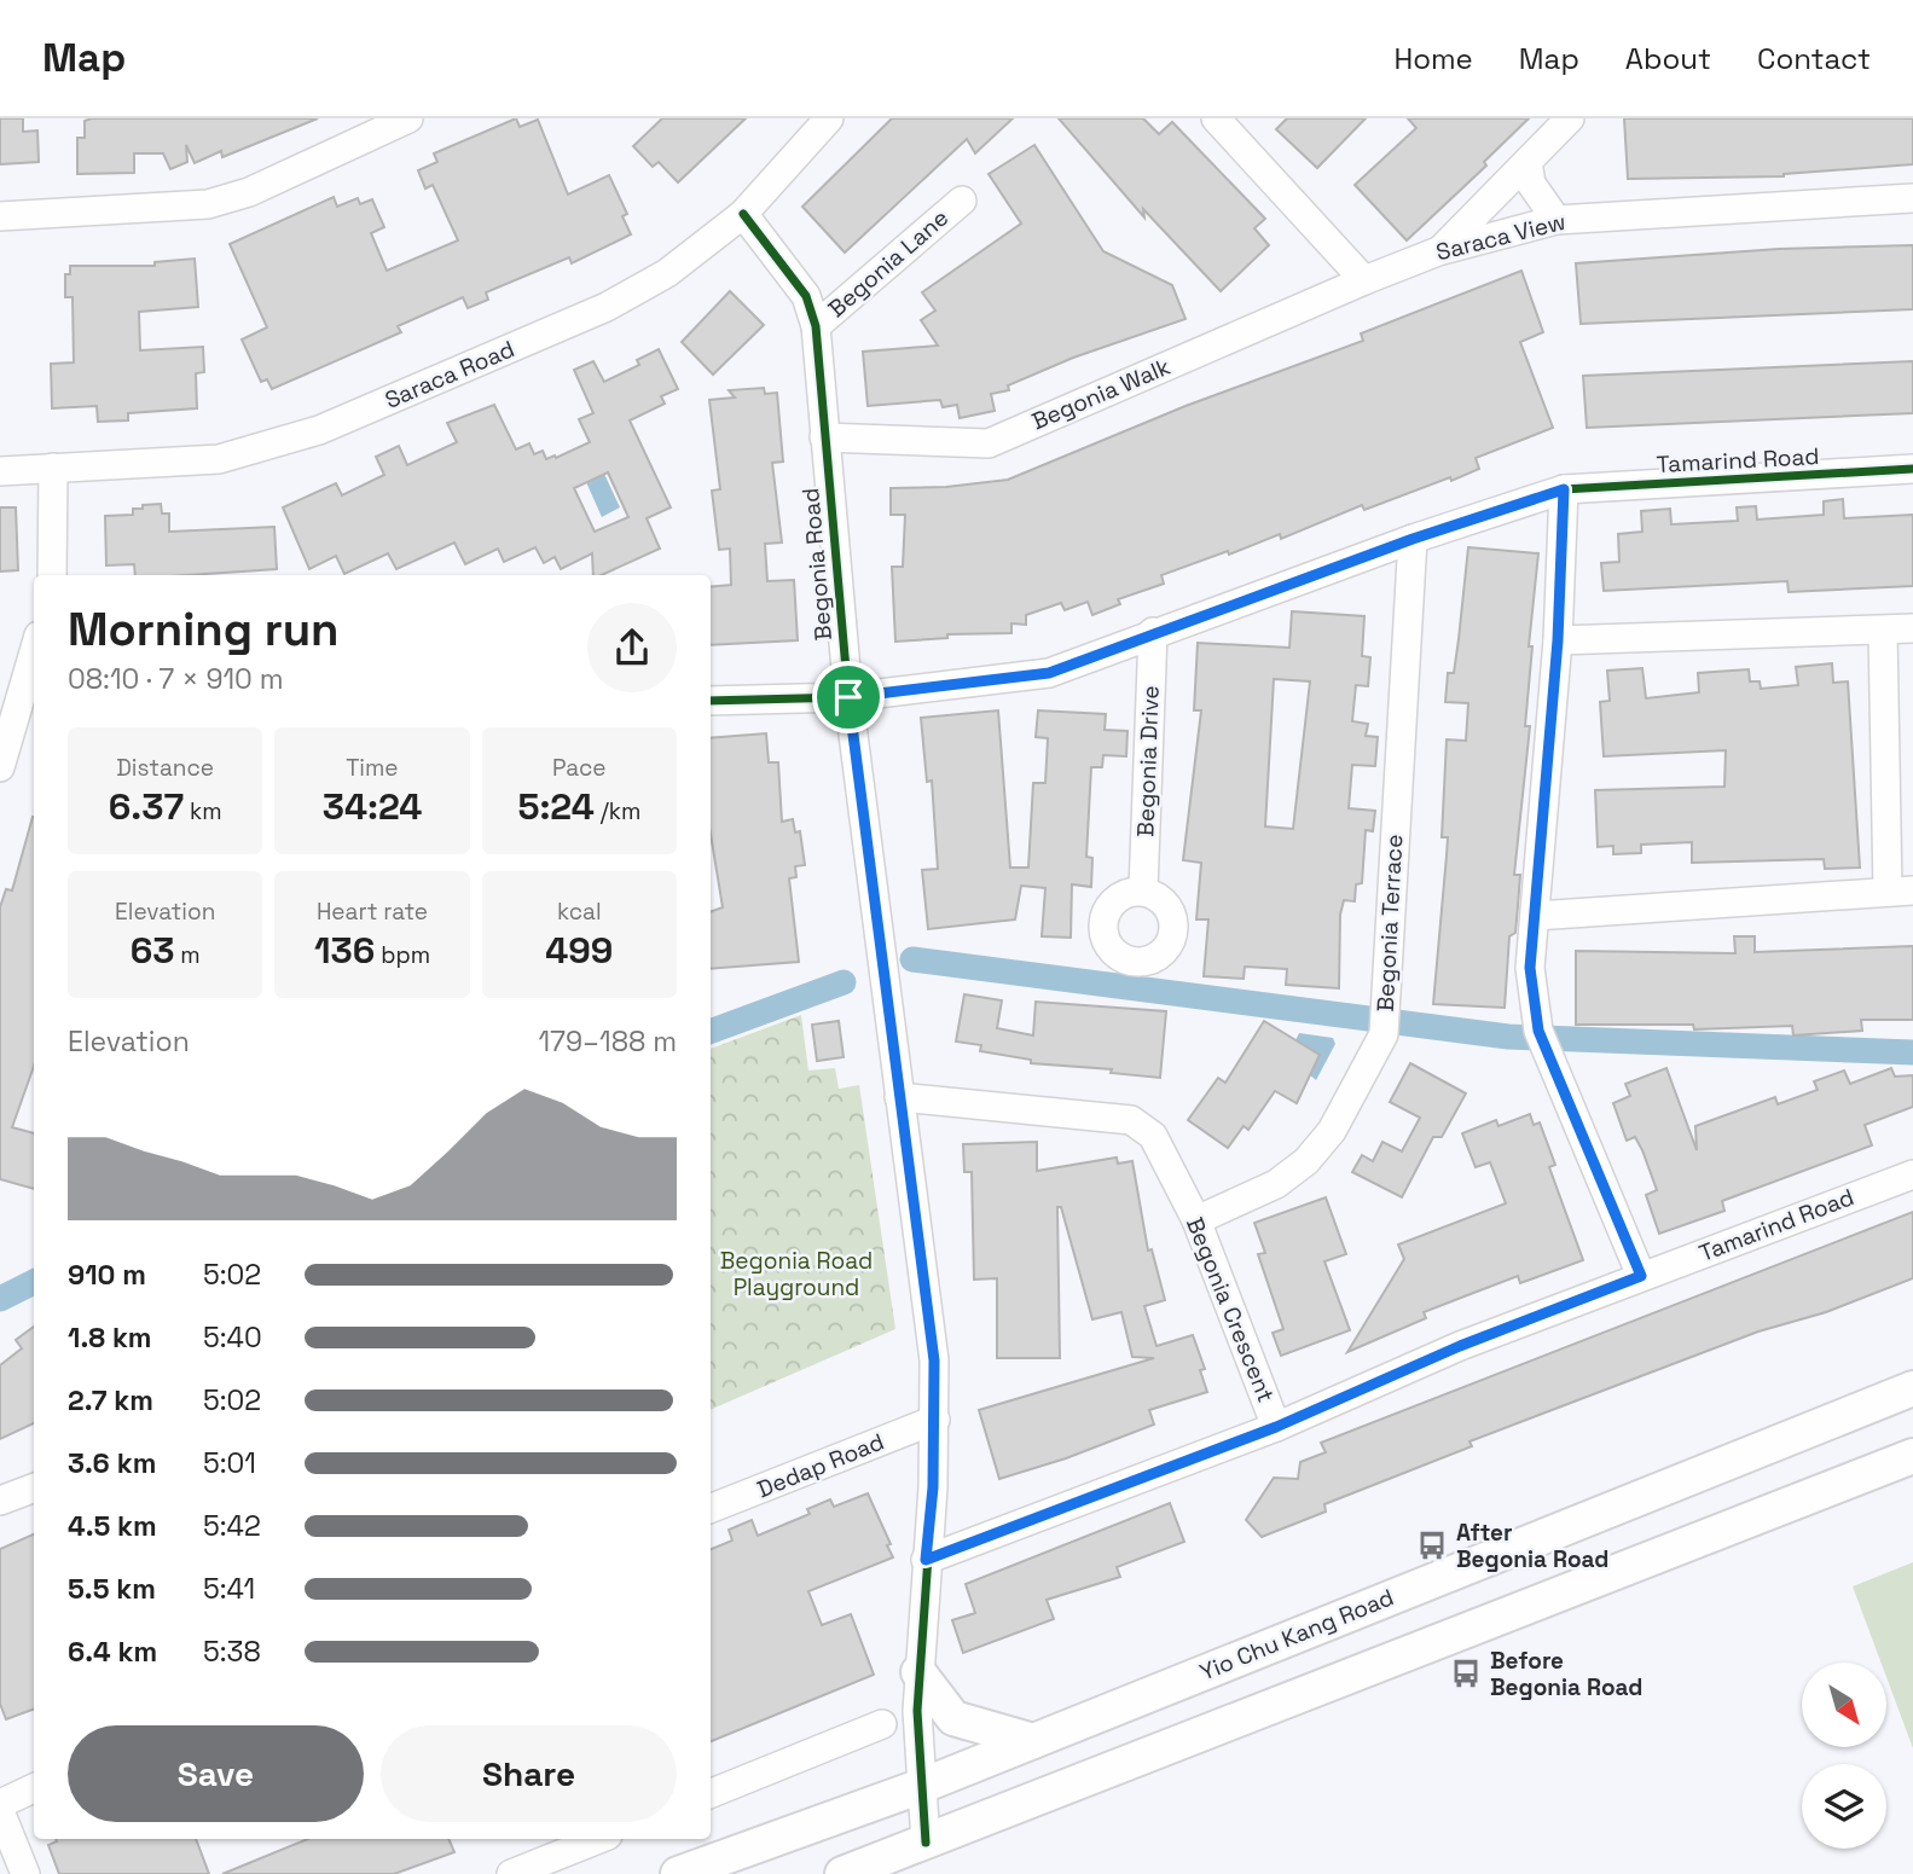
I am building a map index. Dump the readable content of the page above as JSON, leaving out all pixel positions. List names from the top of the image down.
{
  "streets": {
    "main road": ["Yio Chu Kang Road"],
    "street": [
      "Saraca View",
      "Begonia Lane",
      "Saraca Road",
      "Begonia Walk",
      "Tamarind Road",
      "Begonia Road",
      "Begonia Drive",
      "Begonia Terrace",
      "Begonia Crescent",
      "Dedap Road"
    ]
  },
  "crossings": [
    ["Saraca View", "Begonia Walk"],
    ["Begonia Lane", "Begonia Road"],
    ["Saraca Road", "Begonia Road"],
    ["Begonia Walk", "Begonia Road"],
    ["Tamarind Road", "Begonia Crescent"],
    ["Begonia Road", "Begonia Crescent"],
    ["Begonia Road", "Dedap Road"],
    ["Begonia Road", "Yio Chu Kang Road"],
    ["Begonia Terrace", "Begonia Crescent"]
  ],
  "parks": ["Begonia Road Playground"],
  "places": {
    "bus stop": ["After Begonia Road", "Before Begonia Road"]
  },
  "north": "bottom right",
  "page": {
    "header": "Map",
    "nav": [
      "Home",
      "Map",
      "About",
      "Contact"
    ],
    "heading": ["Morning run", "08:10 · 7 × 910 m"],
    "stats": [
      ["Distance", "6.37 km"],
      ["Time", "34:24"],
      ["Pace", "5:24 /km"],
      ["Elevation", "63 m"],
      ["Heart rate", "136 bpm"],
      ["kcal", "499"]
    ],
    "chart": ["Elevation", "179–188 m"],
    "list": [
      {
        "name": "910 m",
        "note": "5:02"
      },
      {
        "name": "1.8 km",
        "note": "5:40"
      },
      {
        "name": "2.7 km",
        "note": "5:02"
      },
      {
        "name": "3.6 km",
        "note": "5:01"
      },
      {
        "name": "4.5 km",
        "note": "5:42"
      },
      {
        "name": "5.5 km",
        "note": "5:41"
      },
      {
        "name": "6.4 km",
        "note": "5:38"
      }
    ],
    "buttons": ["Save", "Share"]
  }
}
